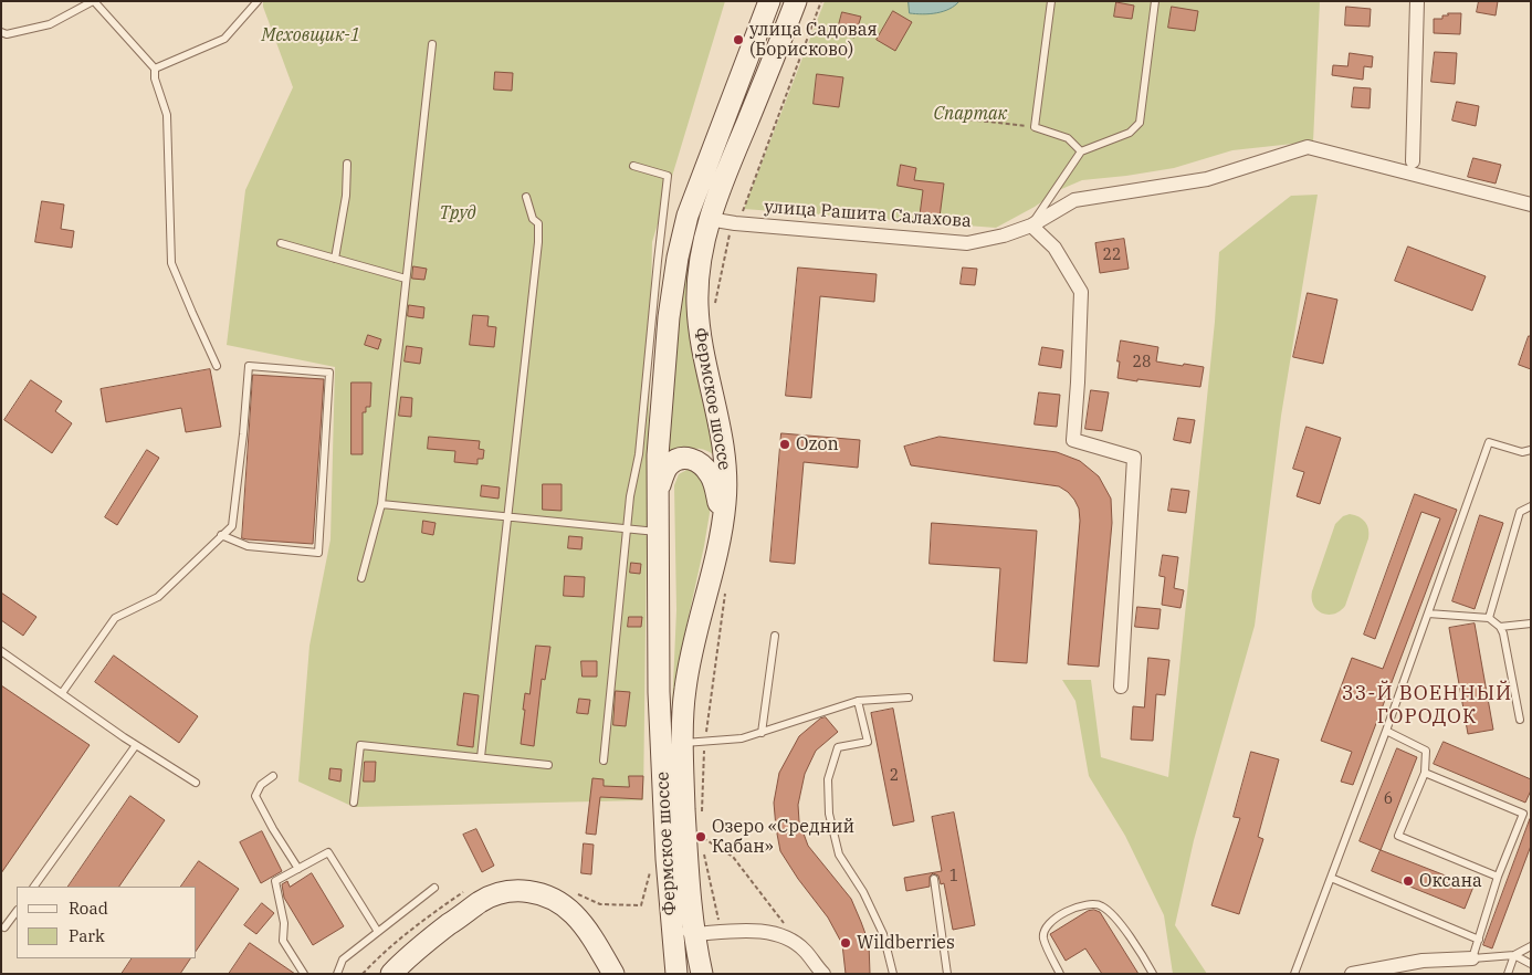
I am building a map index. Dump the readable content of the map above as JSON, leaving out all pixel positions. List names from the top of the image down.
{
  "streets": {
    "main road": ["Фермское шоссе"],
    "street": ["улица Рашита Салахова"]
  },
  "crossings": [
    ["улица Рашита Салахова", "Фермское шоссе"]
  ],
  "districts": ["33-Й ВОЕННЫЙ ГОРОДОК"],
  "parks": ["Меховщик-1", "Спартак", "Труд"],
  "places": [
    "улица Садовая (Борисково)",
    "Ozon",
    "Озеро «Средний Кабан»",
    "Оксана",
    "Wildberries"
  ],
  "house_numbers": [
    "22",
    "28",
    "2",
    "6",
    "1"
  ],
  "legend": ["Road", "Park"]
}
